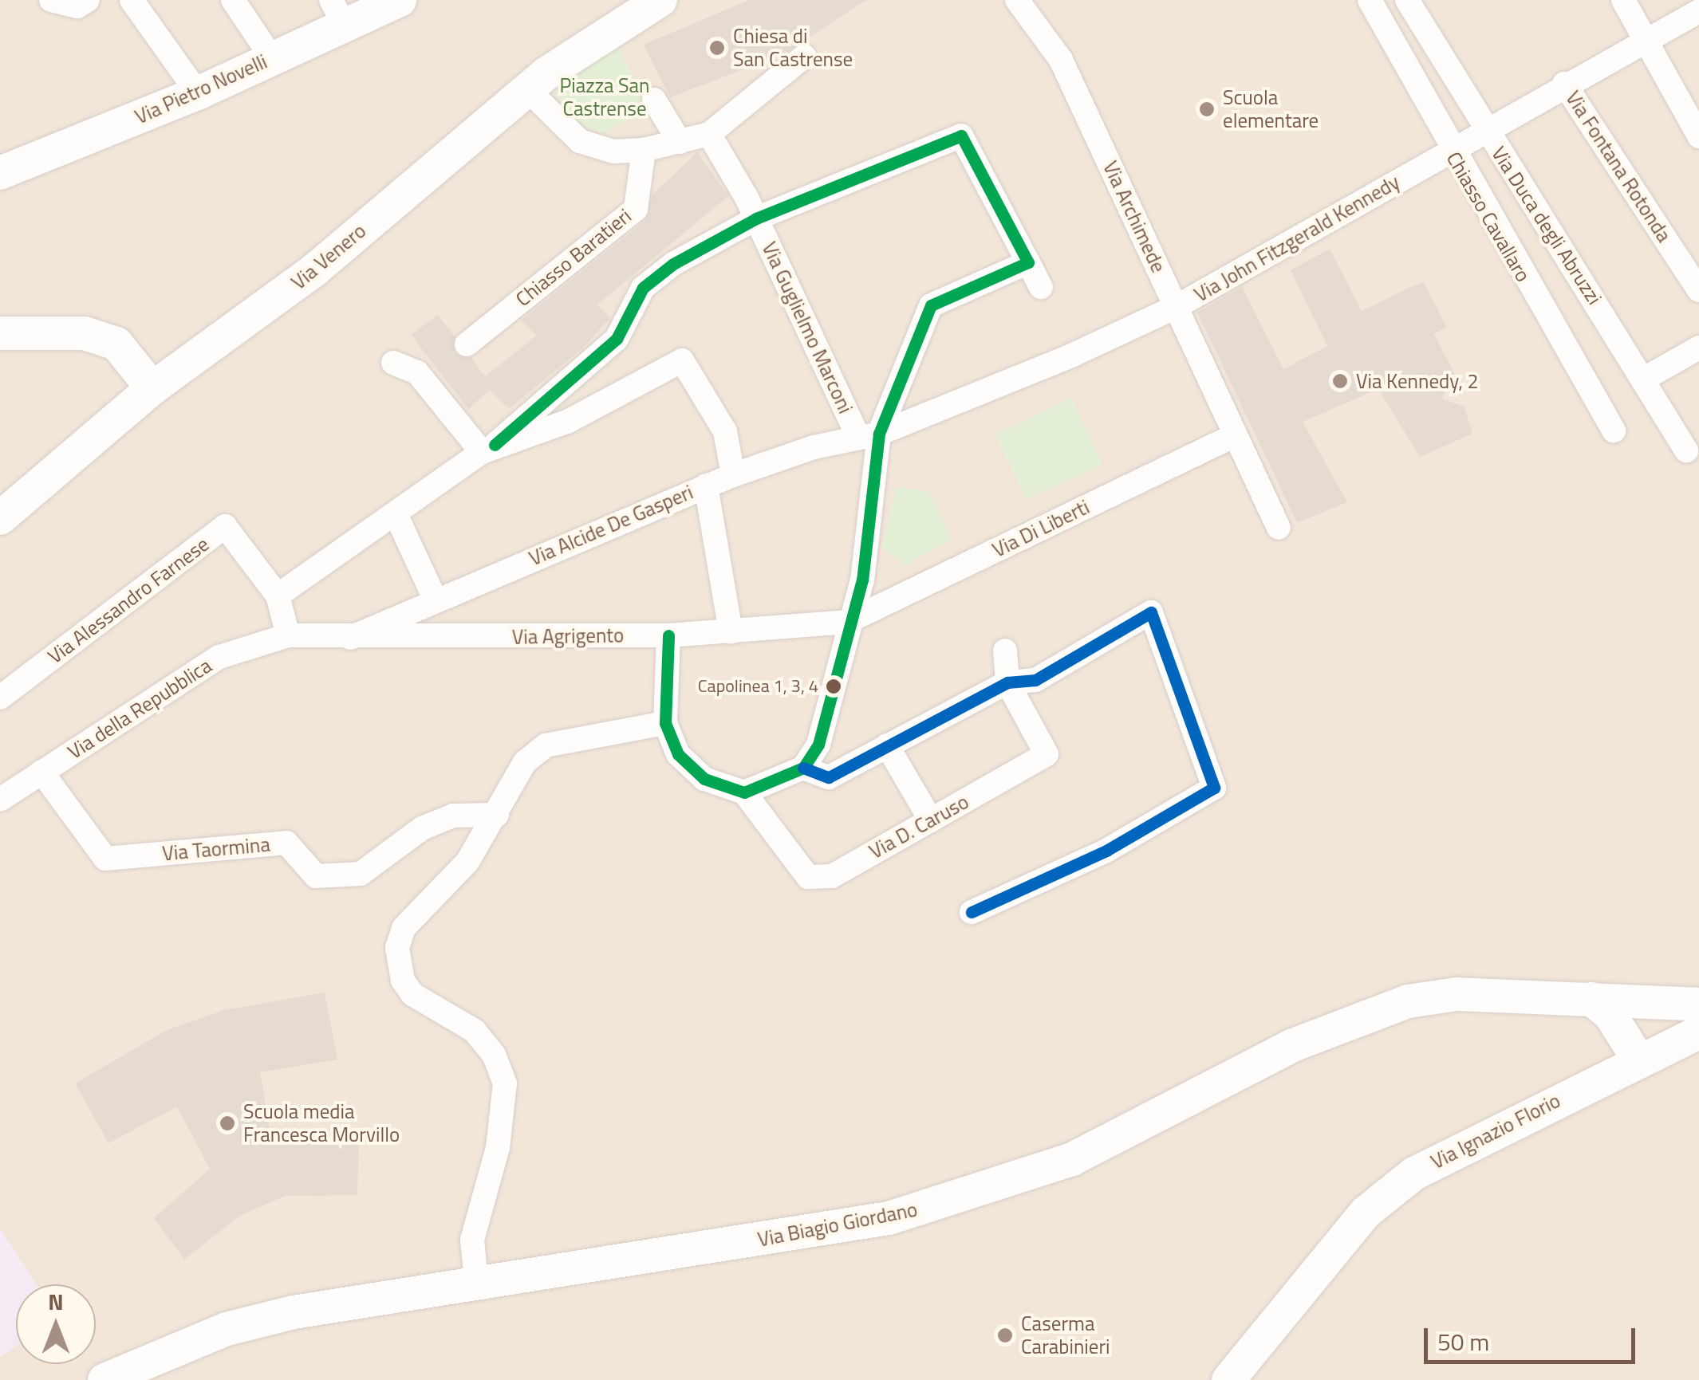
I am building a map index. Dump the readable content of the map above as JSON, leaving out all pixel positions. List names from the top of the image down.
{
  "streets": {
    "street": [
      "Via Pietro Novelli",
      "Via Fontana Rotonda",
      "Via Archimede",
      "Chiasso Cavallaro",
      "Via Duca degli Abruzzi",
      "Via John Fitzgerald Kennedy",
      "Via Venero",
      "Chiasso Baratieri",
      "Via Guglielmo Marconi",
      "Via Alcide De Gasperi",
      "Via Di Liberti",
      "Via Alessandro Farnese",
      "Via Agrigento",
      "Via della Repubblica",
      "Via D. Caruso",
      "Via Taormina",
      "Via Ignazio Florio",
      "Via Biagio Giordano"
    ]
  },
  "crossings": [
    ["Via Fontana Rotonda", "Via John Fitzgerald Kennedy"],
    ["Via Archimede", "Via John Fitzgerald Kennedy"],
    ["Via Archimede", "Via Di Liberti"],
    ["Chiasso Cavallaro", "Via John Fitzgerald Kennedy"],
    ["Via Duca degli Abruzzi", "Via John Fitzgerald Kennedy"],
    ["Via John Fitzgerald Kennedy", "Via Guglielmo Marconi"],
    ["Via John Fitzgerald Kennedy", "Via Alcide De Gasperi"],
    ["Via Guglielmo Marconi", "Via Alcide De Gasperi"],
    ["Via Alcide De Gasperi", "Via Agrigento"],
    ["Via Di Liberti", "Via Agrigento"],
    ["Via Agrigento", "Via della Repubblica"],
    ["Via della Repubblica", "Via Taormina"]
  ],
  "parks": ["Piazza San Castrense"],
  "places": [
    "Chiesa di San Castrense",
    "Scuola elementare",
    "Via Kennedy, 2",
    "Capolinea 1, 3, 4",
    "Scuola media Francesca Morvillo",
    "Caserma Carabinieri"
  ],
  "scale_bar": "50 m",
  "north": "top"
}
